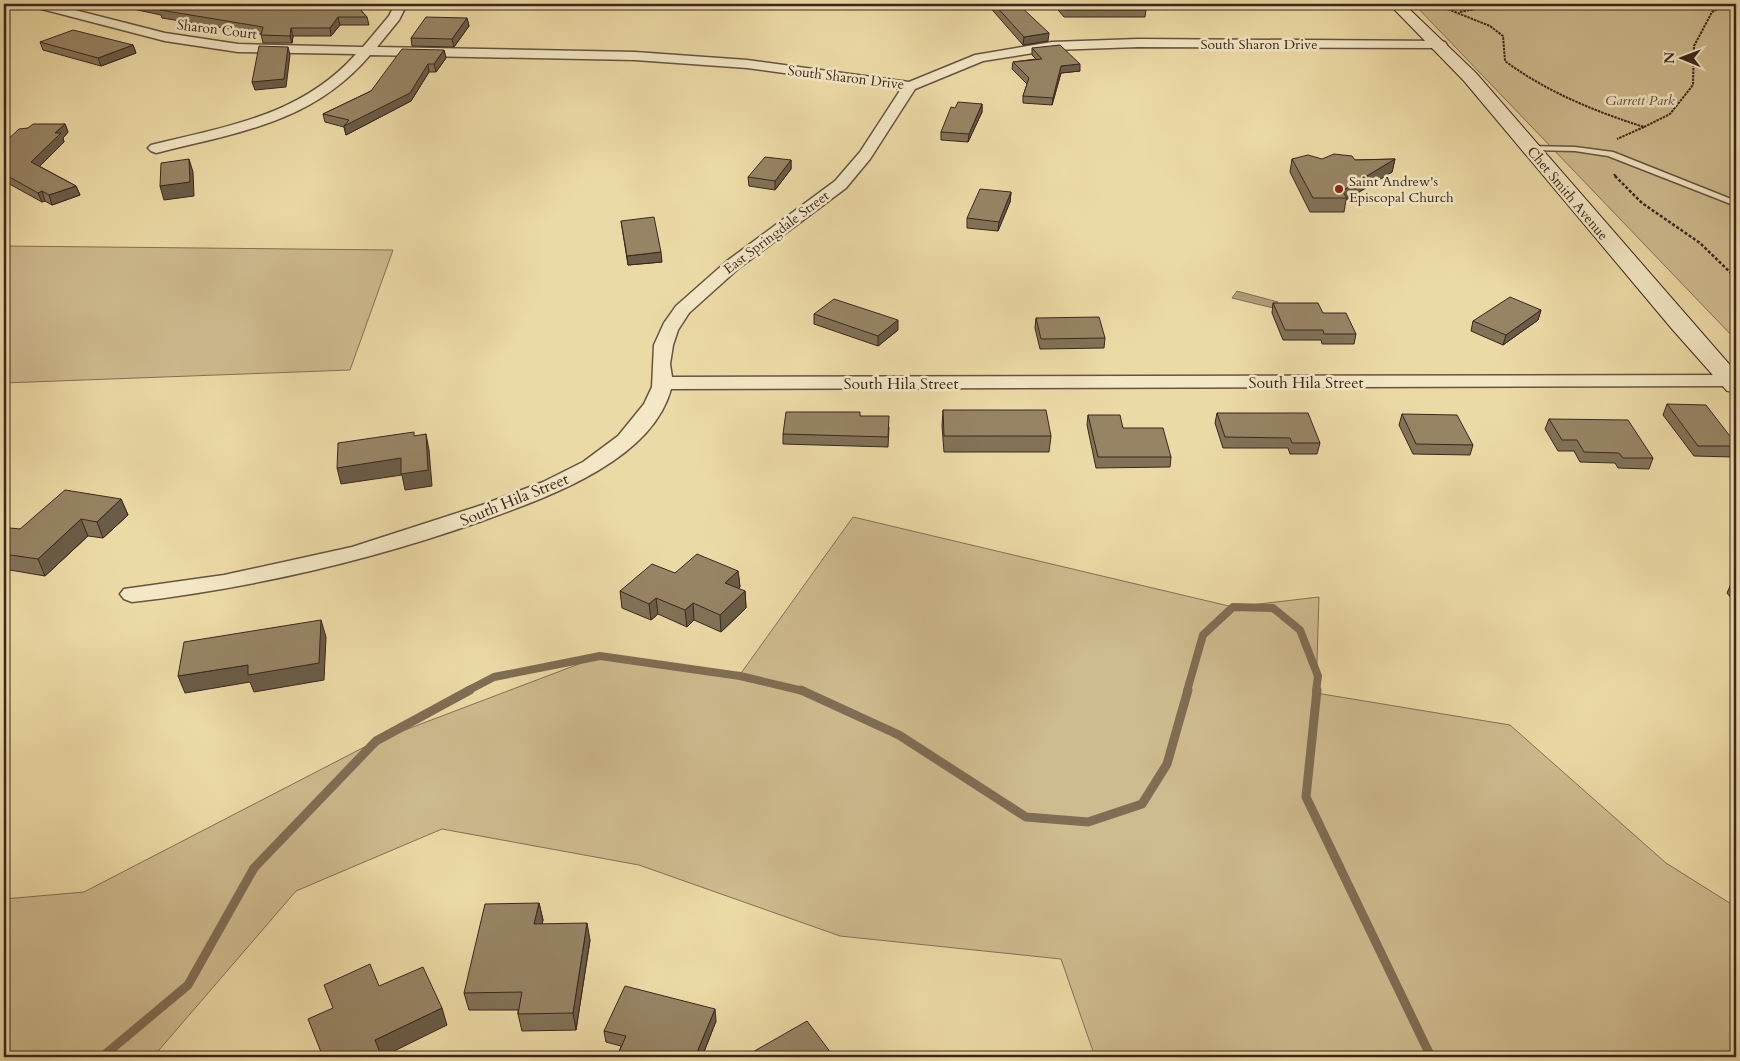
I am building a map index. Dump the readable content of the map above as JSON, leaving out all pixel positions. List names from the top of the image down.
{
  "streets": {
    "street": [
      "Sharon Court",
      "South Sharon Drive",
      "Chet Smith Avenue",
      "East Springdale Street",
      "South Hila Street"
    ]
  },
  "crossings": [
    ["Sharon Court", "South Sharon Drive"],
    ["South Sharon Drive", "Chet Smith Avenue"],
    ["South Sharon Drive", "East Springdale Street"],
    ["Chet Smith Avenue", "South Hila Street"],
    ["East Springdale Street", "South Hila Street"]
  ],
  "parks": ["Garrett Park"],
  "places": ["Saint Andrew's Episcopal Church"],
  "north": "left"
}
